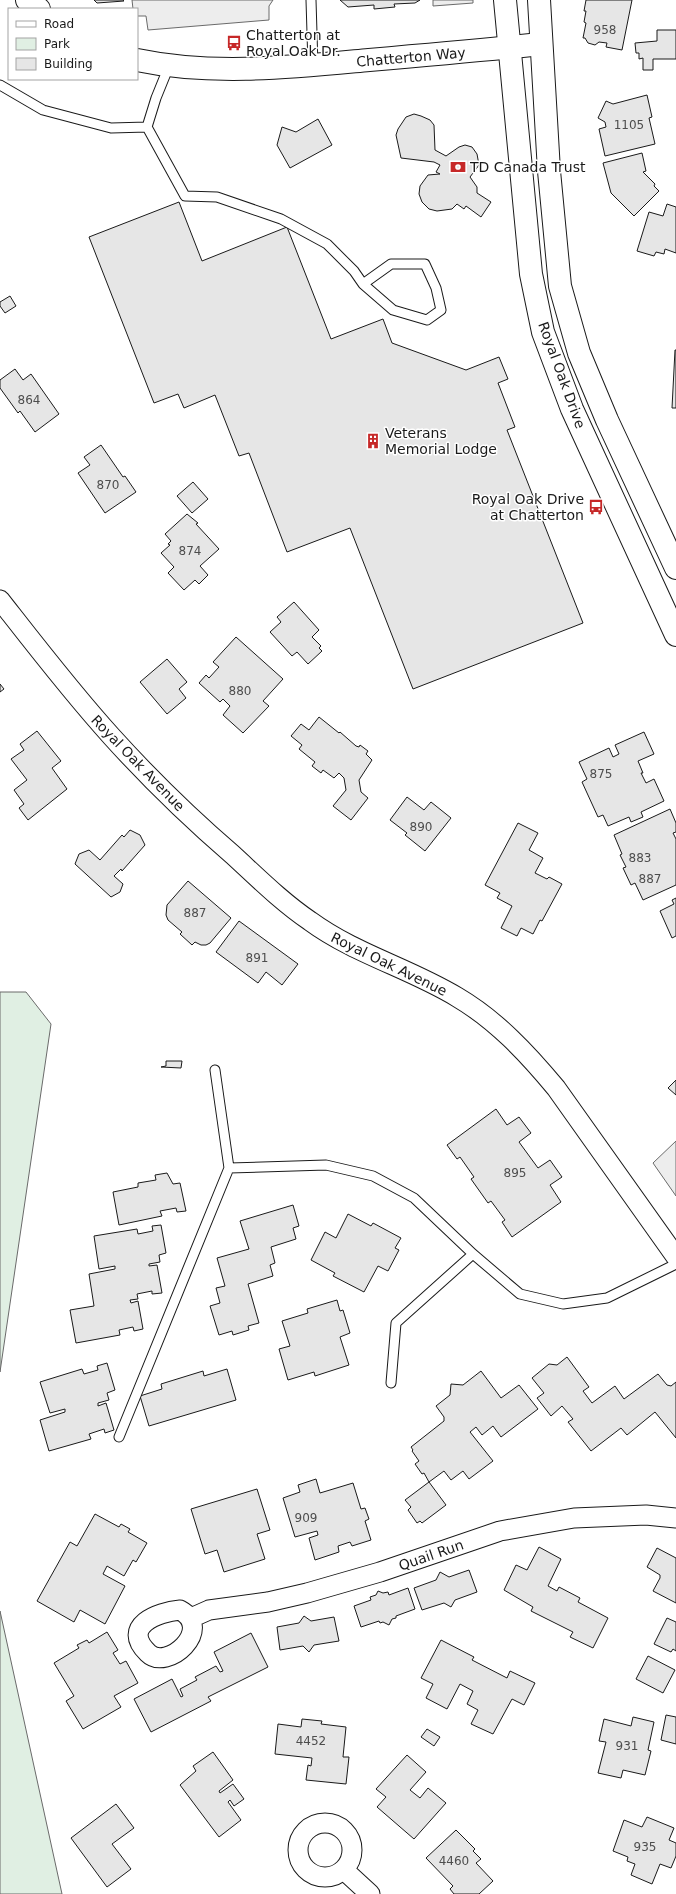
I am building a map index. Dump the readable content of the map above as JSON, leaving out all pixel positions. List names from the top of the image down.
{
  "streets": {
    "main road": ["Chatterton Way", "Royal Oak Drive"],
    "street": ["Royal Oak Avenue", "Quail Run"]
  },
  "crossings": [
    ["Chatterton Way", "Royal Oak Drive"]
  ],
  "places": {
    "bus stop": ["Chatterton at Royal Oak Dr.", "Royal Oak Drive at Chatterton"],
    "bank": ["TD Canada Trust"],
    "building": ["Veterans Memorial Lodge"]
  },
  "house_numbers": [
    "958",
    "1105",
    "864",
    "870",
    "874",
    "880",
    "875",
    "890",
    "883",
    "887",
    "887",
    "891",
    "895",
    "909",
    "4452",
    "931",
    "935",
    "4460"
  ],
  "legend": ["Road", "Park", "Building"]
}
